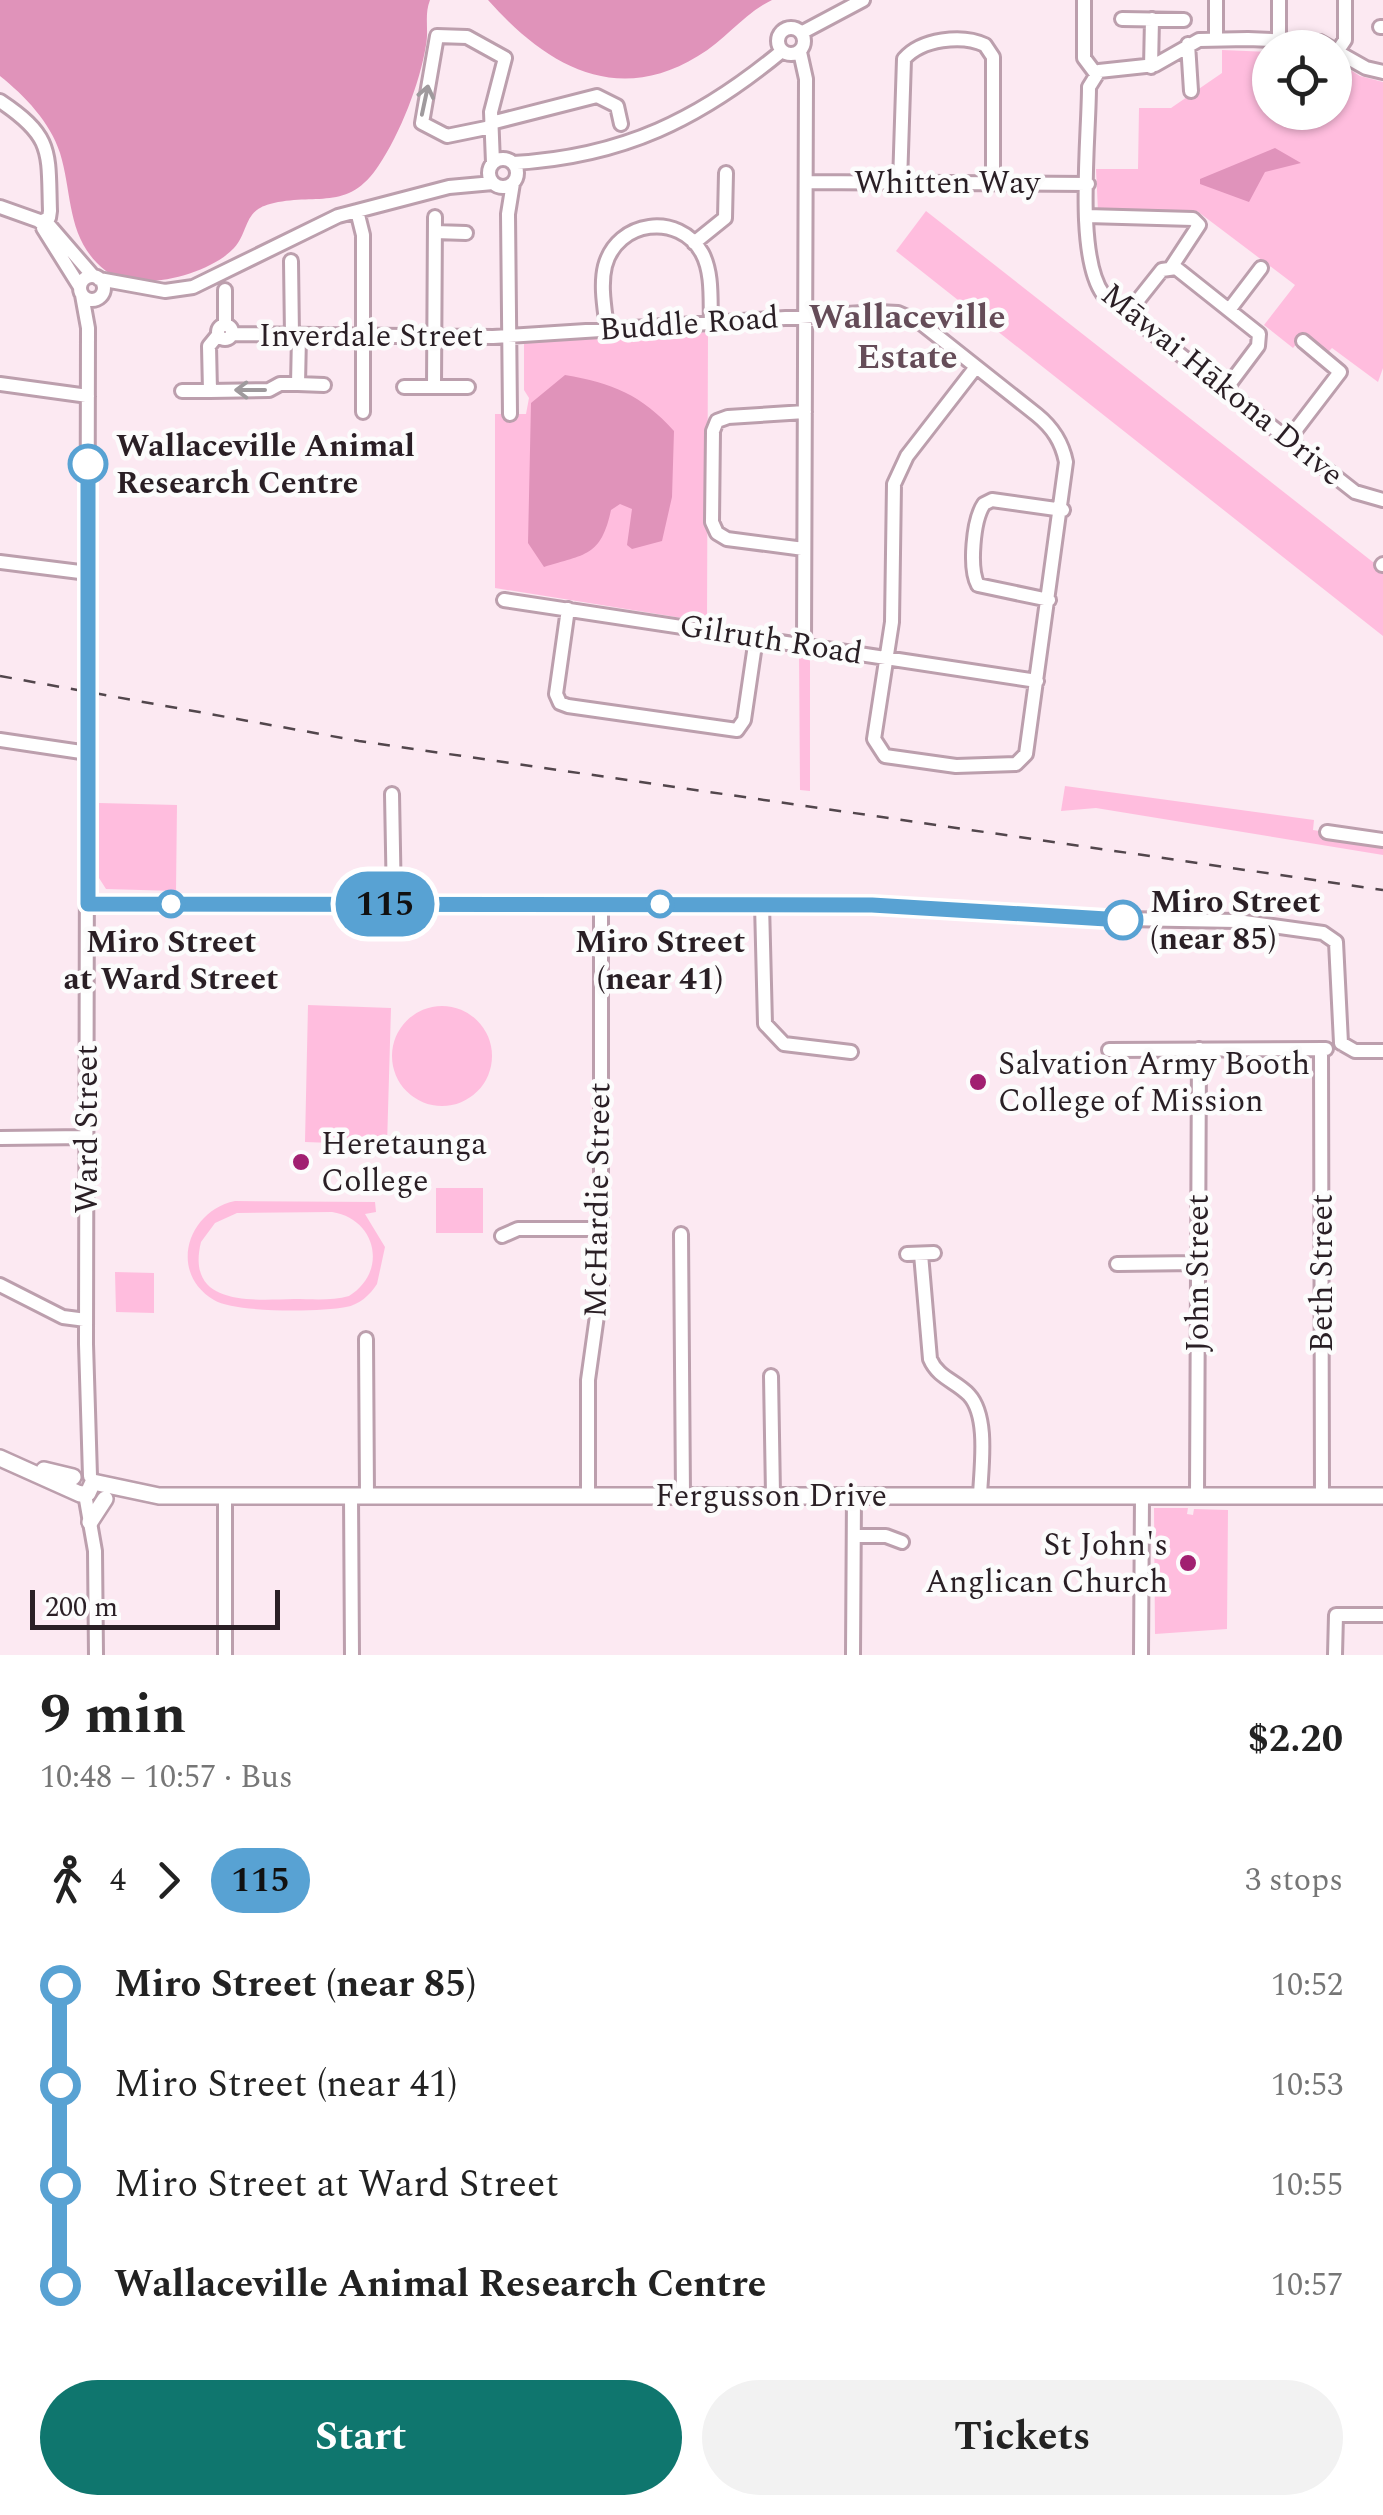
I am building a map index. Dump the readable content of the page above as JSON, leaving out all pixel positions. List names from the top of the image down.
{
  "streets": {
    "main road": ["Fergusson Drive"],
    "street": [
      "Whitten Way",
      "Buddle Road",
      "Inverdale Street",
      "Māwai Hākona Drive",
      "Gilruth Road",
      "Ward Street",
      "McHardie Street",
      "John Street",
      "Beth Street"
    ]
  },
  "crossings": [
    ["Whitten Way", "Māwai Hākona Drive"],
    ["Buddle Road", "Inverdale Street"],
    ["Buddle Road", "Gilruth Road"],
    ["Ward Street", "Fergusson Drive"],
    ["McHardie Street", "Fergusson Drive"],
    ["John Street", "Fergusson Drive"],
    ["Beth Street", "Fergusson Drive"]
  ],
  "districts": ["Wallaceville Estate"],
  "places": [
    "Wallaceville Animal Research Centre",
    "Miro Street at Ward Street",
    "Miro Street (near 41)",
    "Miro Street (near 85)",
    "Salvation Army Booth College of Mission",
    "Heretaunga College",
    "St John's Anglican Church"
  ],
  "lines": ["bus line 115"],
  "scale_bar": "200 m",
  "page": {
    "on_map": "115",
    "scale": "200 m",
    "heading": ["9 min", "10:48 – 10:57 · Bus", "$2.20"],
    "legs": ["4", "115", "3 stops"],
    "list": [
      {
        "name": "Miro Street (near 85)",
        "value": "10:52"
      },
      {
        "name": "Miro Street (near 41)",
        "value": "10:53"
      },
      {
        "name": "Miro Street at Ward Street",
        "value": "10:55"
      },
      {
        "name": "Wallaceville Animal Research Centre",
        "value": "10:57"
      }
    ],
    "buttons": ["Start", "Tickets"]
  }
}
